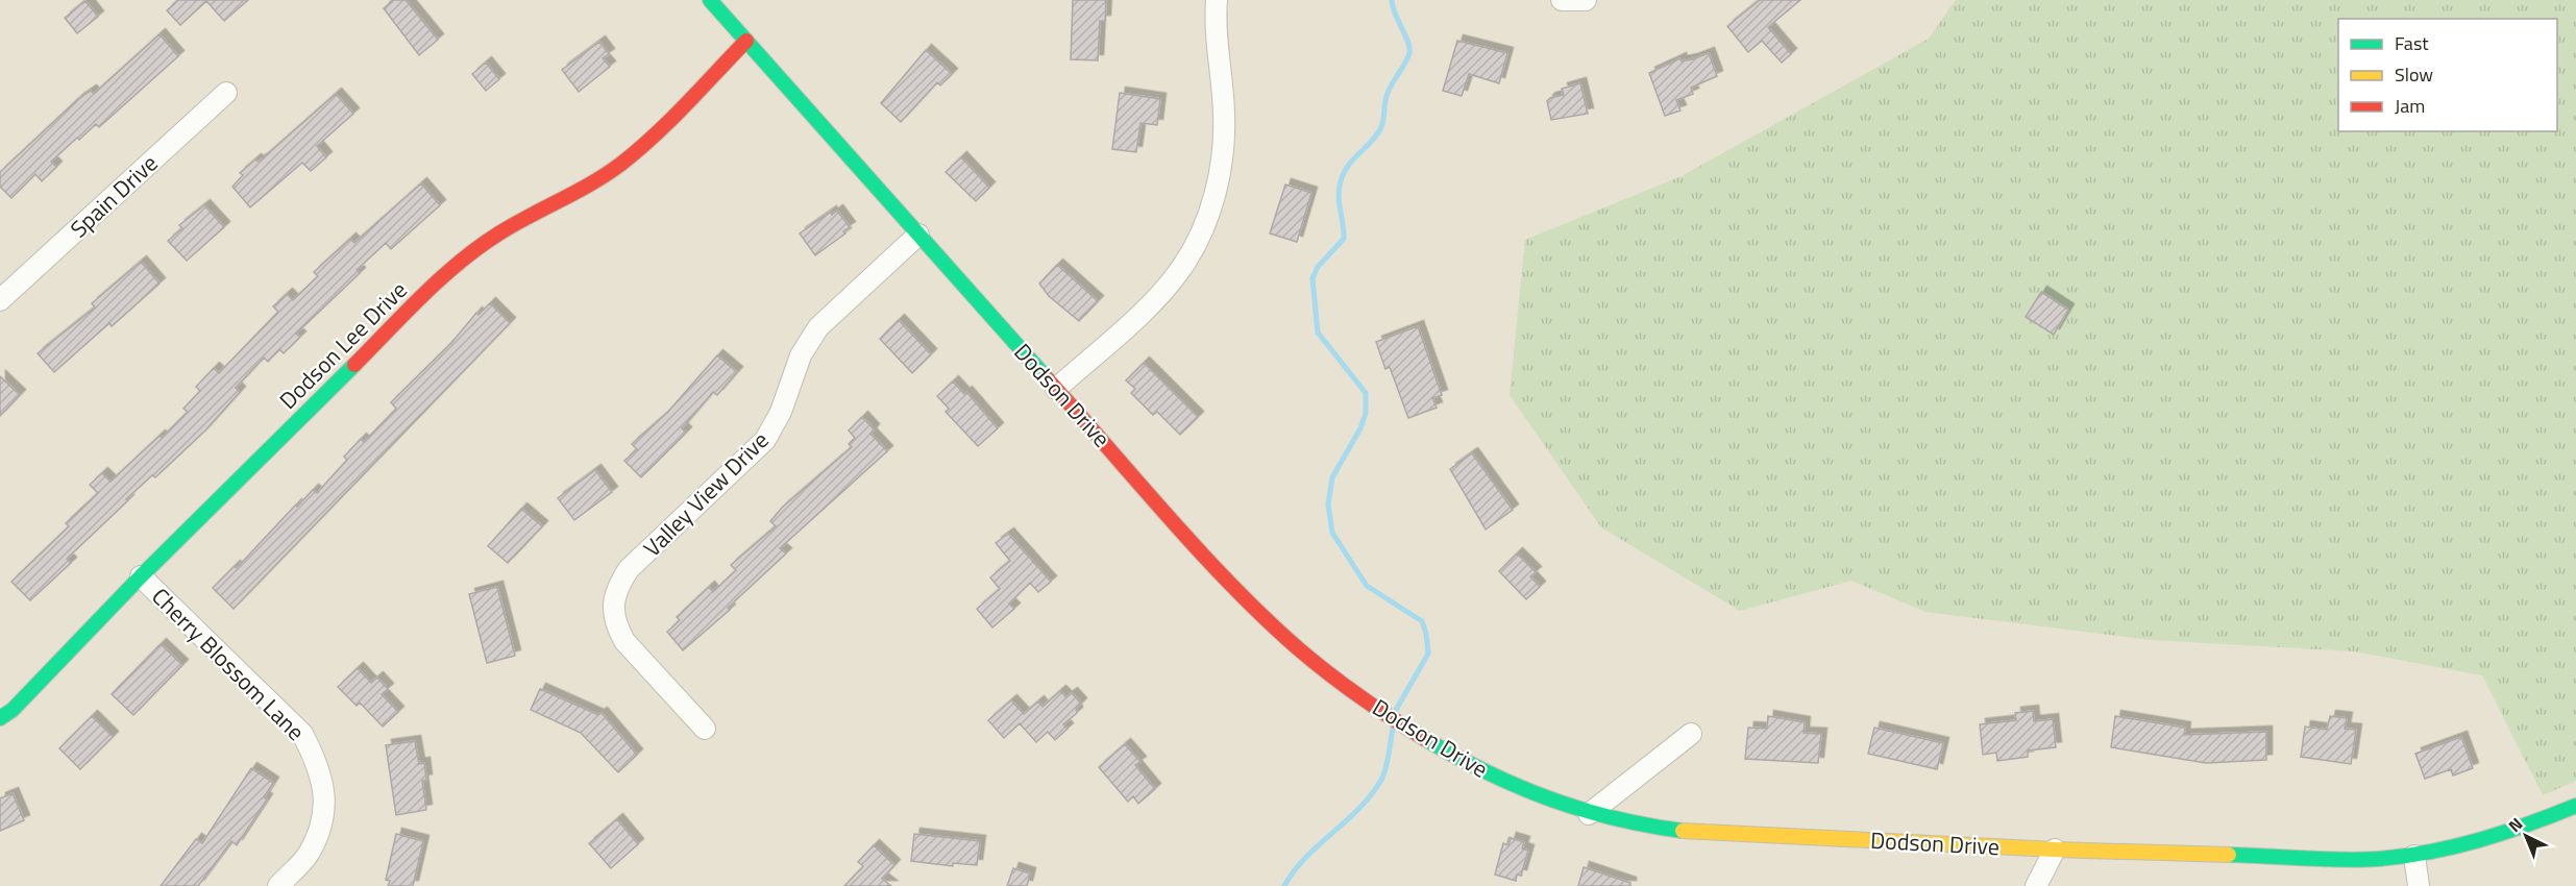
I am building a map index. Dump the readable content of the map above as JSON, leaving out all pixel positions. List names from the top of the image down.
{
  "streets": {
    "street": [
      "Spain Drive",
      "Dodson Lee Drive",
      "Dodson Drive",
      "Valley View Drive",
      "Cherry Blossom Lane"
    ]
  },
  "crossings": [
    ["Dodson Lee Drive", "Dodson Drive"],
    ["Dodson Lee Drive", "Cherry Blossom Lane"],
    ["Dodson Drive", "Valley View Drive"]
  ],
  "legend": ["Fast", "Slow", "Jam"],
  "north": "top left"
}
